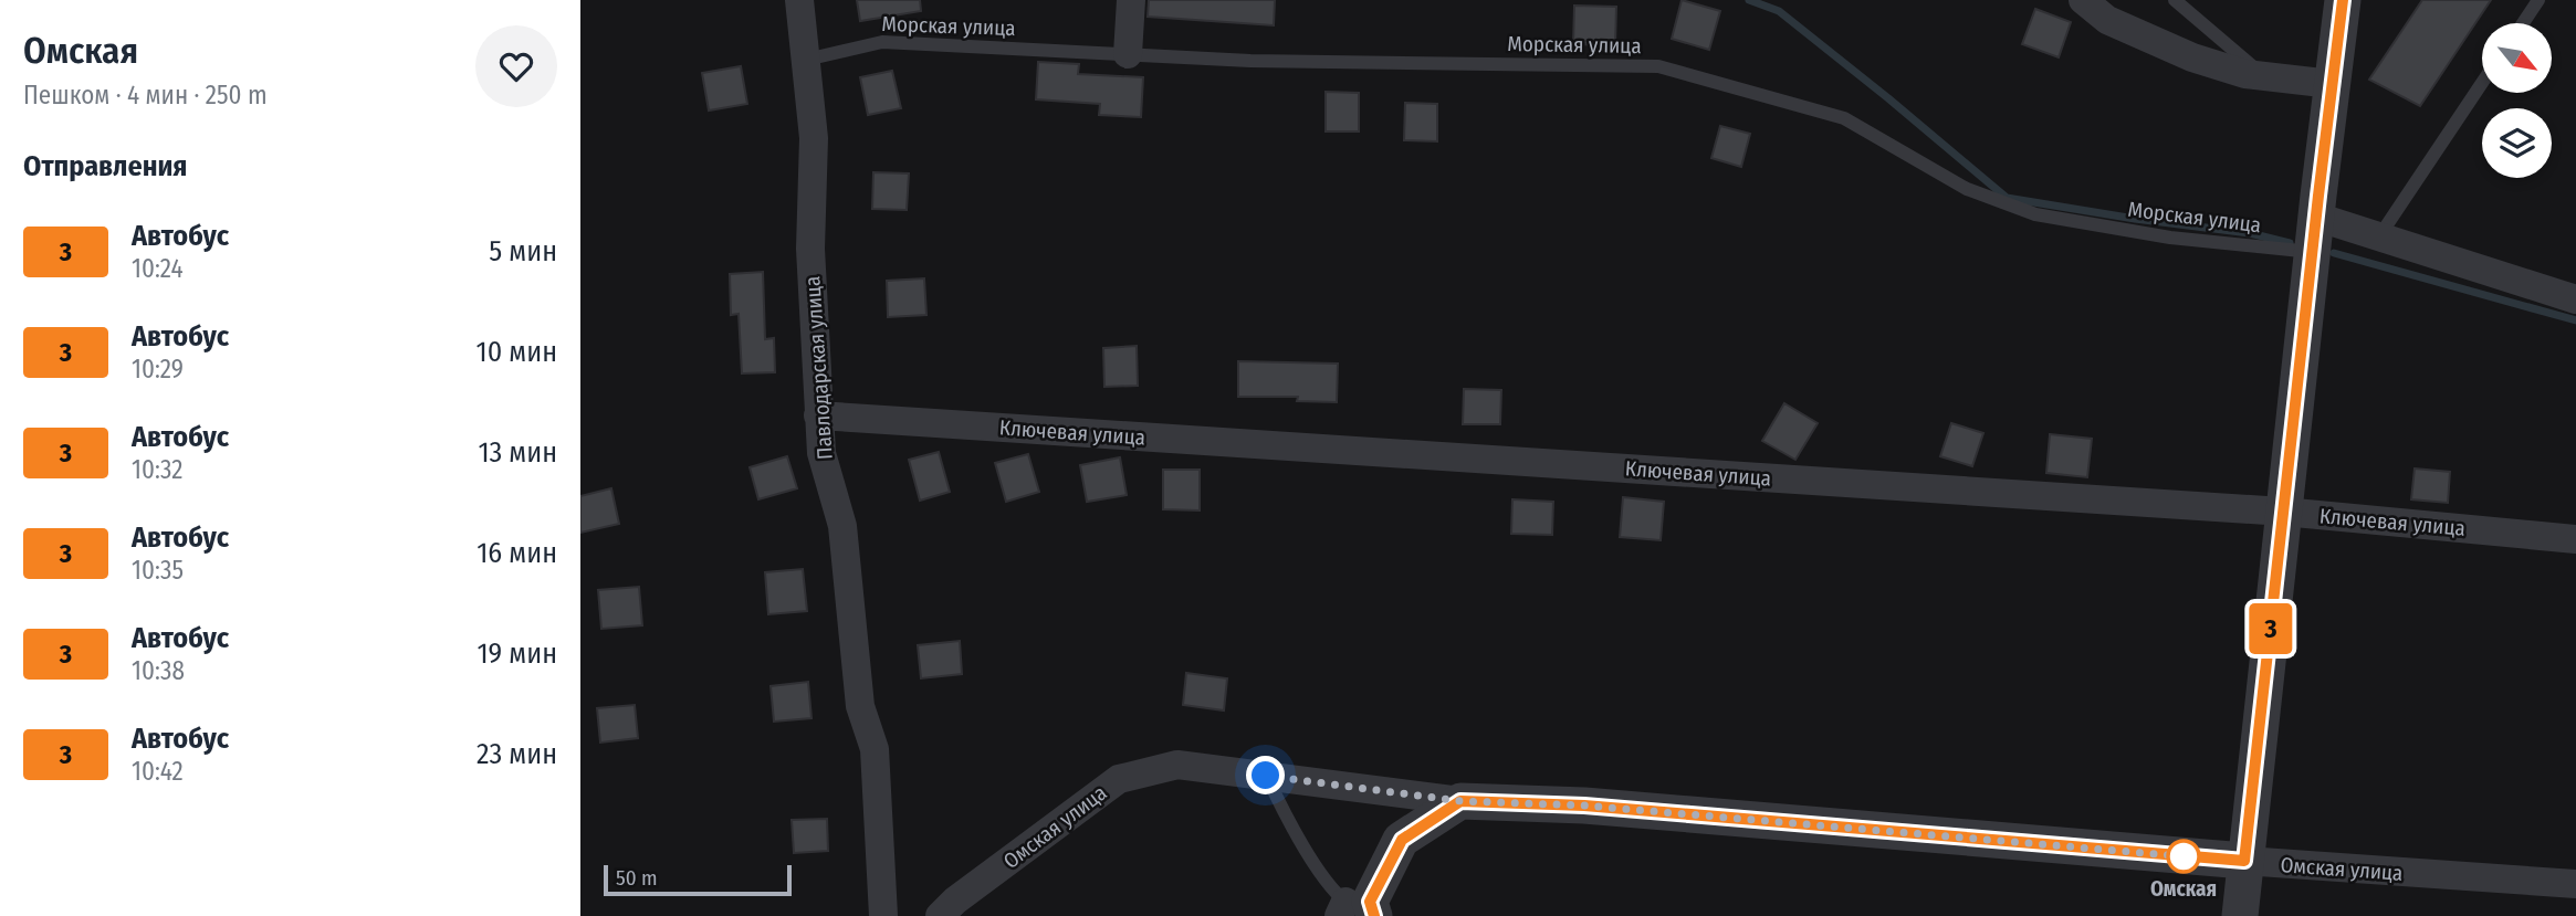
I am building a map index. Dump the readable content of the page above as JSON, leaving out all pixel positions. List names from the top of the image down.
{
  "streets": {
    "street": ["Павлодарская улица", "Ключевая улица", "Омская улица"],
    "lane": ["Морская улица"]
  },
  "crossings": [
    ["Морская улица", "Павлодарская улица"],
    ["Павлодарская улица", "Ключевая улица"]
  ],
  "places": ["Омская"],
  "lines": ["bus line 3"],
  "scale_bar": "50 m",
  "north": "bottom right",
  "page": {
    "heading": [
      ["Омская", "Пешком · 4 мин · 250 m"],
      "Отправления"
    ],
    "on_map": "3",
    "list": [
      {
        "mark": "3",
        "name": "Автобус",
        "note": "10:24",
        "value": "5 мин"
      },
      {
        "mark": "3",
        "name": "Автобус",
        "note": "10:29",
        "value": "10 мин"
      },
      {
        "mark": "3",
        "name": "Автобус",
        "note": "10:32",
        "value": "13 мин"
      },
      {
        "mark": "3",
        "name": "Автобус",
        "note": "10:35",
        "value": "16 мин"
      },
      {
        "mark": "3",
        "name": "Автобус",
        "note": "10:38",
        "value": "19 мин"
      },
      {
        "mark": "3",
        "name": "Автобус",
        "note": "10:42",
        "value": "23 мин"
      }
    ],
    "scale": "50 m"
  }
}
